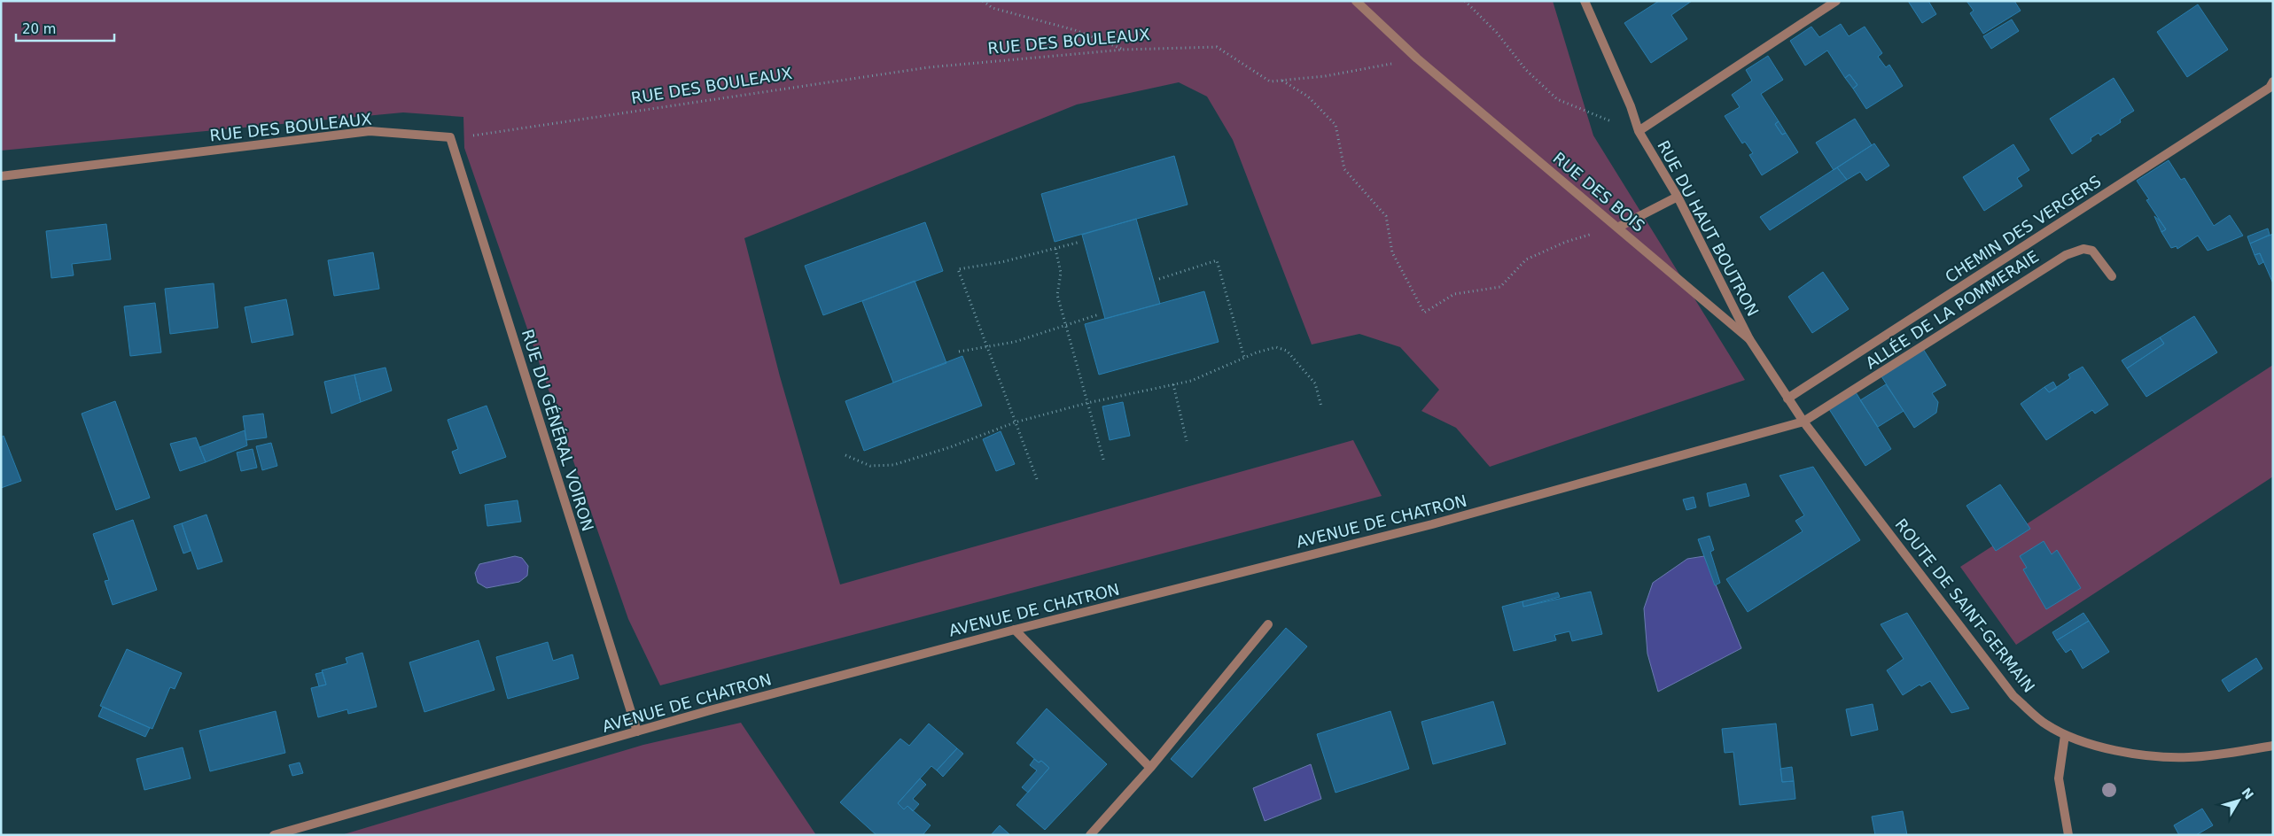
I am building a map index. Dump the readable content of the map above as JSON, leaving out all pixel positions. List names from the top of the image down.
{
  "streets": {
    "street": [
      "RUE DES BOULEAUX",
      "RUE DES BOIS",
      "RUE DU HAUT BOUTRON",
      "CHEMIN DES VERGERS",
      "ALLÉE DE LA POMMERAIE",
      "RUE DU GÉNÉRAL VOIRON",
      "AVENUE DE CHATRON",
      "ROUTE DE SAINT-GERMAIN"
    ]
  },
  "crossings": [
    ["RUE DES BOULEAUX", "RUE DES BOIS"],
    ["RUE DES BOULEAUX", "RUE DU GÉNÉRAL VOIRON"],
    ["RUE DES BOIS", "RUE DU HAUT BOUTRON"],
    ["RUE DES BOIS", "CHEMIN DES VERGERS"],
    ["RUE DES BOIS", "ALLÉE DE LA POMMERAIE"],
    ["RUE DES BOIS", "AVENUE DE CHATRON"],
    ["RUE DES BOIS", "ROUTE DE SAINT-GERMAIN"],
    ["ALLÉE DE LA POMMERAIE", "AVENUE DE CHATRON"],
    ["ALLÉE DE LA POMMERAIE", "ROUTE DE SAINT-GERMAIN"],
    ["RUE DU GÉNÉRAL VOIRON", "AVENUE DE CHATRON"],
    ["AVENUE DE CHATRON", "ROUTE DE SAINT-GERMAIN"]
  ],
  "scale_bar": "20 m",
  "north": "top right"
}
